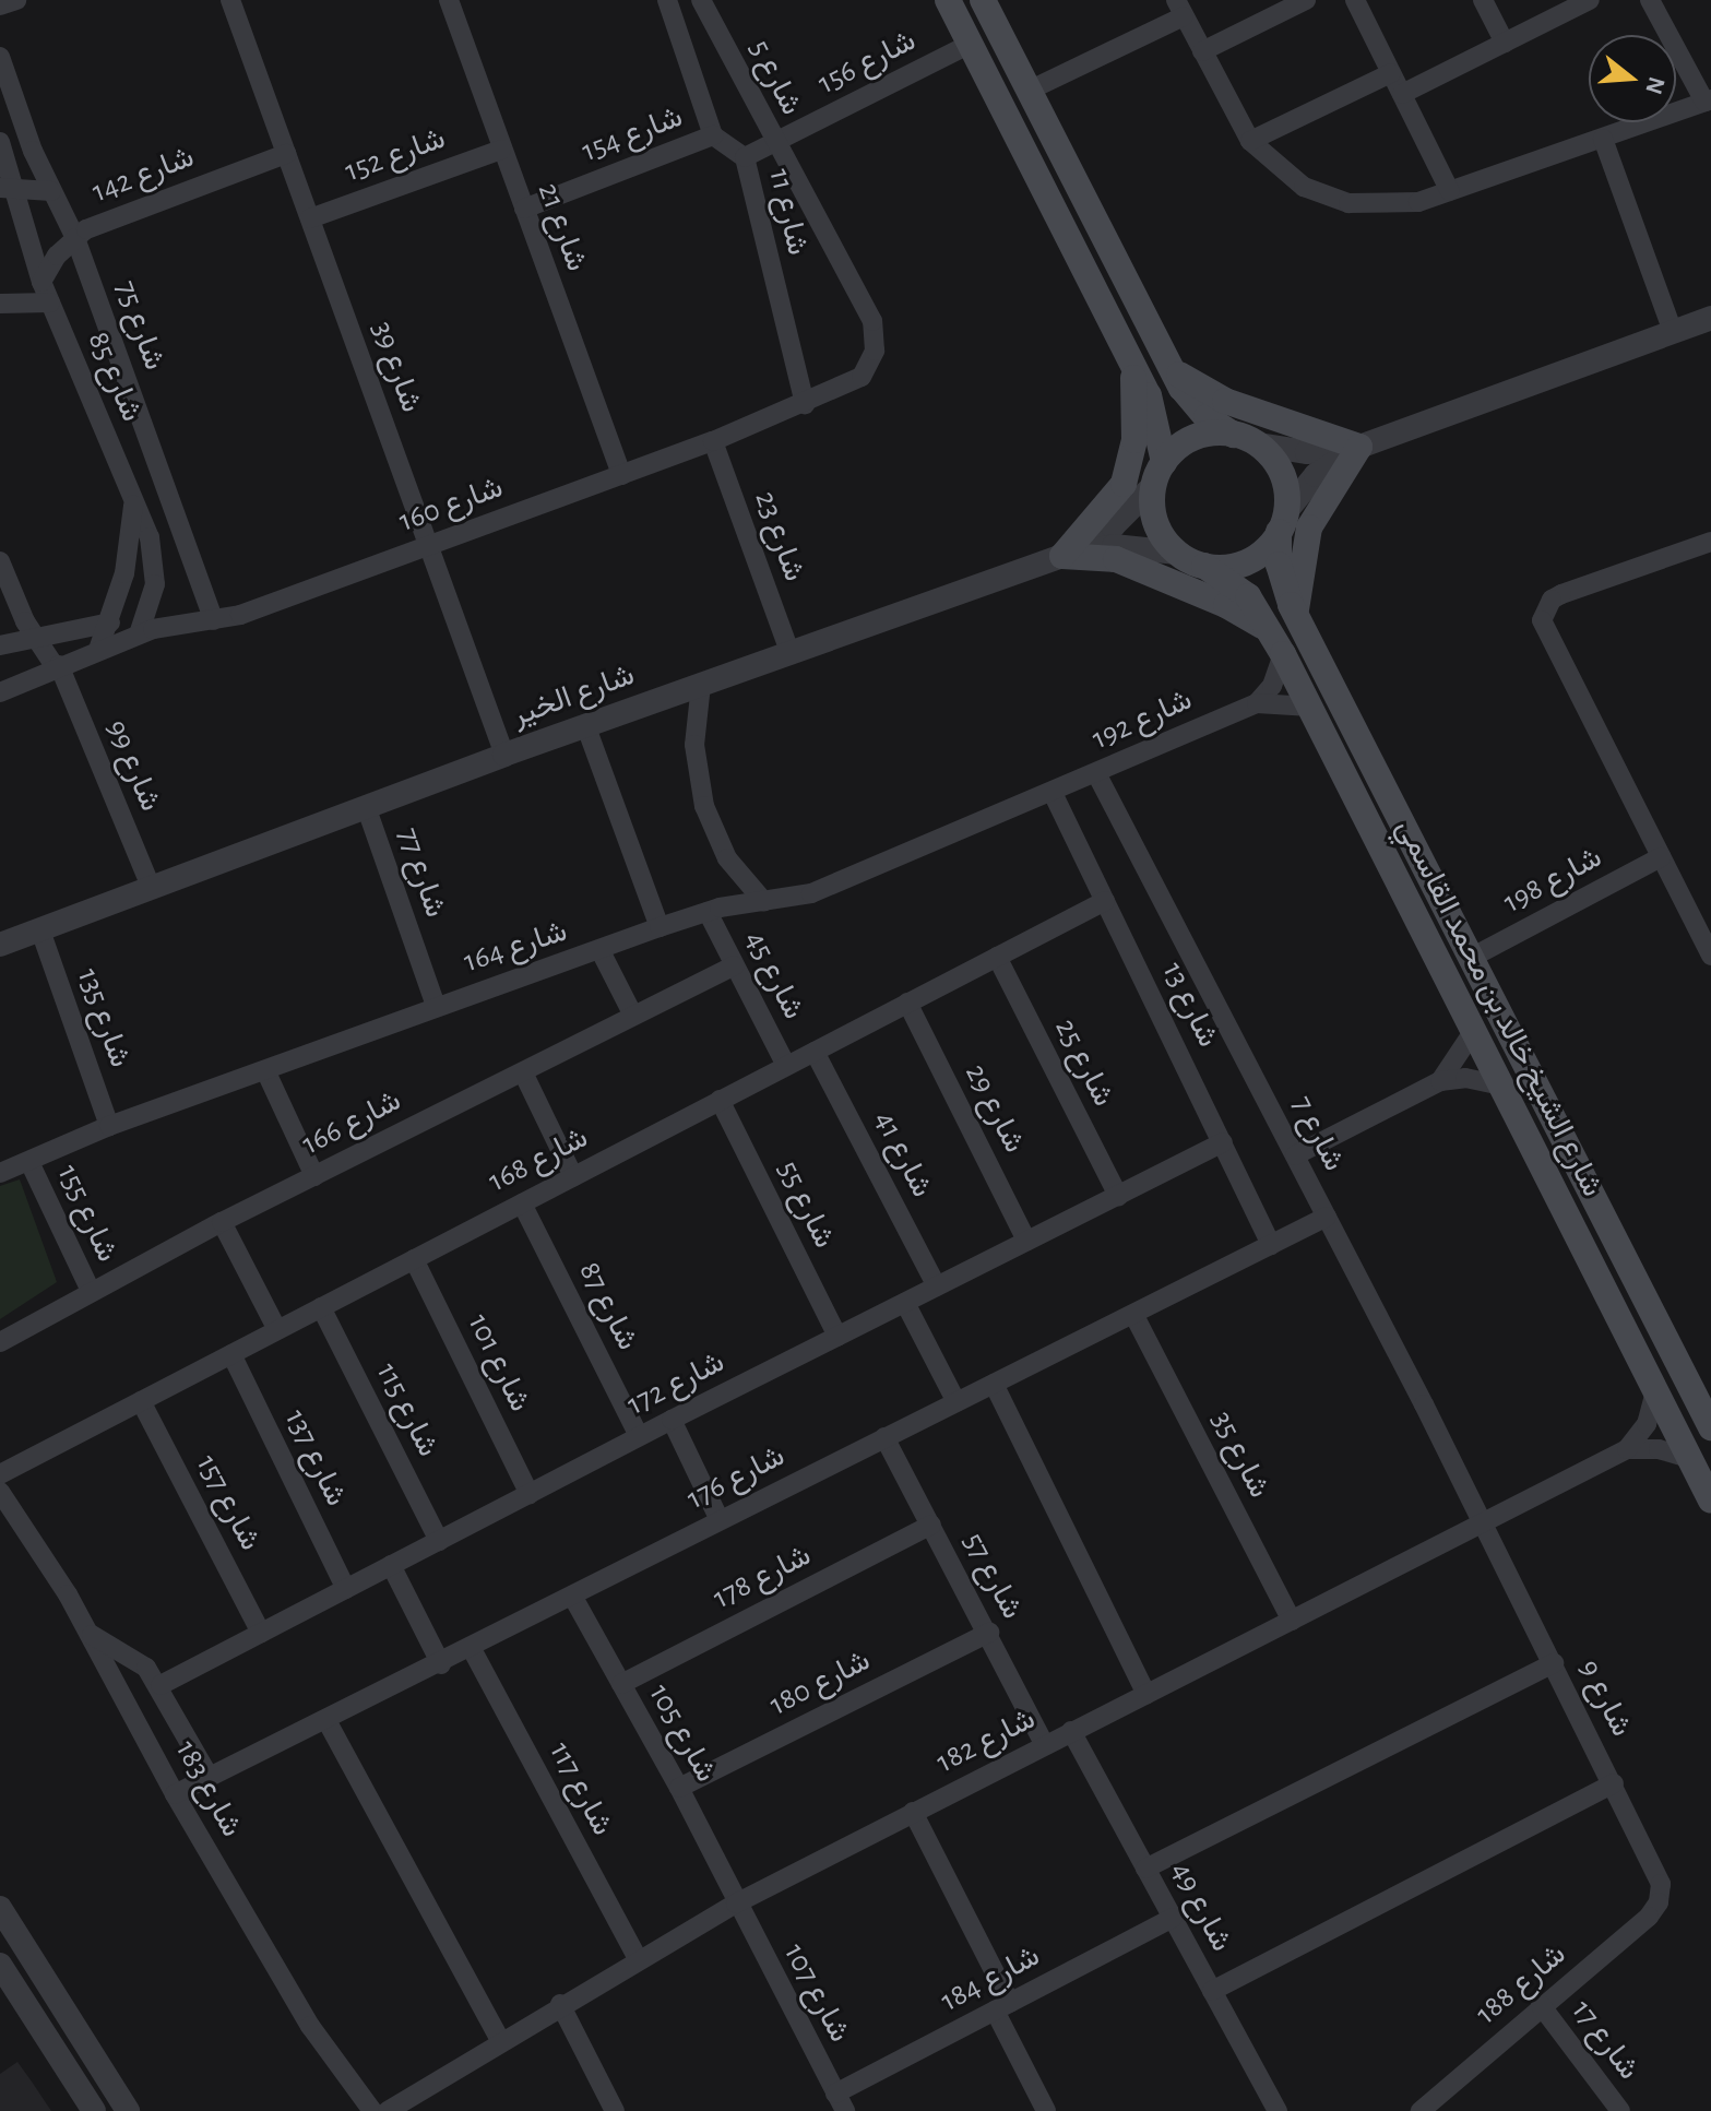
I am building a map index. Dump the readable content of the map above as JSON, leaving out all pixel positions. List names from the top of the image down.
{
  "streets": {
    "main road": ["شارع الشيخ خالد بن محمد القاسمي"],
    "street": [
      "شارع 156",
      "شارع 5",
      "شارع 154",
      "شارع 152",
      "شارع 142",
      "شارع 11",
      "شارع 21",
      "شارع 75",
      "شارع 39",
      "شارع 85",
      "شارع 160",
      "شارع 23",
      "شارع الخير",
      "شارع 192",
      "شارع 99",
      "شارع 77",
      "شارع 198",
      "شارع 164",
      "شارع 45",
      "شارع 13",
      "شارع 135",
      "شارع 25",
      "شارع 29",
      "شارع 166",
      "شارع 7",
      "شارع 41",
      "شارع 168",
      "شارع 55",
      "شارع 155",
      "شارع 87",
      "شارع 101",
      "شارع 172",
      "شارع 115",
      "شارع 35",
      "شارع 137",
      "شارع 176",
      "شارع 157",
      "شارع 57",
      "شارع 178",
      "شارع 180",
      "شارع 9",
      "شارع 105",
      "شارع 182",
      "شارع 183",
      "شارع 117",
      "شارع 49",
      "شارع 184",
      "شارع 188",
      "شارع 107",
      "شارع 17"
    ]
  },
  "crossings": [
    ["شارع 156", "شارع 5"],
    ["شارع 156", "شارع 11"],
    ["شارع 5", "شارع 160"],
    ["شارع 154", "شارع 11"],
    ["شارع 154", "شارع 21"],
    ["شارع 152", "شارع 21"],
    ["شارع 152", "شارع 39"],
    ["شارع 142", "شارع 75"],
    ["شارع 142", "شارع 39"],
    ["شارع 142", "شارع 85"],
    ["شارع 11", "شارع 160"],
    ["شارع 21", "شارع 160"],
    ["شارع 75", "شارع 160"],
    ["شارع 39", "شارع 160"],
    ["شارع 39", "شارع الخير"],
    ["شارع 85", "شارع 160"],
    ["شارع 160", "شارع 23"],
    ["شارع 160", "شارع 99"],
    ["شارع 23", "شارع الخير"],
    ["شارع الخير", "شارع 99"],
    ["شارع الخير", "شارع 77"],
    ["شارع الخير", "شارع الشيخ خالد بن محمد القاسمي"],
    ["شارع الخير", "شارع 135"],
    ["شارع 192", "شارع 164"],
    ["شارع 192", "شارع 13"],
    ["شارع 192", "شارع الشيخ خالد بن محمد القاسمي"],
    ["شارع 192", "شارع 7"],
    ["شارع 77", "شارع 164"],
    ["شارع 198", "شارع الشيخ خالد بن محمد القاسمي"],
    ["شارع 164", "شارع 45"],
    ["شارع 164", "شارع 13"],
    ["شارع 164", "شارع 135"],
    ["شارع 164", "شارع 155"],
    ["شارع 45", "شارع 166"],
    ["شارع 45", "شارع 168"],
    ["شارع 13", "شارع 168"],
    ["شارع 13", "شارع 172"],
    ["شارع 13", "شارع 176"],
    ["شارع 25", "شارع 168"],
    ["شارع 25", "شارع 172"],
    ["شارع 29", "شارع 168"],
    ["شارع 29", "شارع 172"],
    ["شارع 166", "شارع 155"],
    ["شارع 7", "شارع 176"],
    ["شارع 7", "شارع 9"],
    ["شارع 7", "شارع 182"],
    ["شارع 41", "شارع 168"],
    ["شارع 41", "شارع 172"],
    ["شارع 168", "شارع 55"],
    ["شارع 168", "شارع 87"],
    ["شارع 168", "شارع 101"],
    ["شارع 168", "شارع 115"],
    ["شارع 168", "شارع 137"],
    ["شارع 168", "شارع 157"],
    ["شارع 55", "شارع 172"],
    ["شارع 87", "شارع 172"],
    ["شارع 101", "شارع 172"],
    ["شارع 172", "شارع 115"],
    ["شارع 172", "شارع 137"],
    ["شارع 172", "شارع 157"],
    ["شارع 35", "شارع 176"],
    ["شارع 35", "شارع 182"],
    ["شارع 176", "شارع 57"],
    ["شارع 176", "شارع 105"],
    ["شارع 176", "شارع 183"],
    ["شارع 176", "شارع 117"],
    ["شارع 57", "شارع 178"],
    ["شارع 57", "شارع 180"],
    ["شارع 57", "شارع 182"],
    ["شارع 178", "شارع 105"],
    ["شارع 180", "شارع 105"],
    ["شارع 9", "شارع 182"],
    ["شارع 9", "شارع 188"],
    ["شارع 105", "شارع 182"],
    ["شارع 105", "شارع 107"],
    ["شارع 182", "شارع 117"],
    ["شارع 182", "شارع 49"],
    ["شارع 182", "شارع 107"],
    ["شارع 49", "شارع 184"],
    ["شارع 184", "شارع 107"],
    ["شارع 188", "شارع 17"]
  ],
  "north": "right"
}
